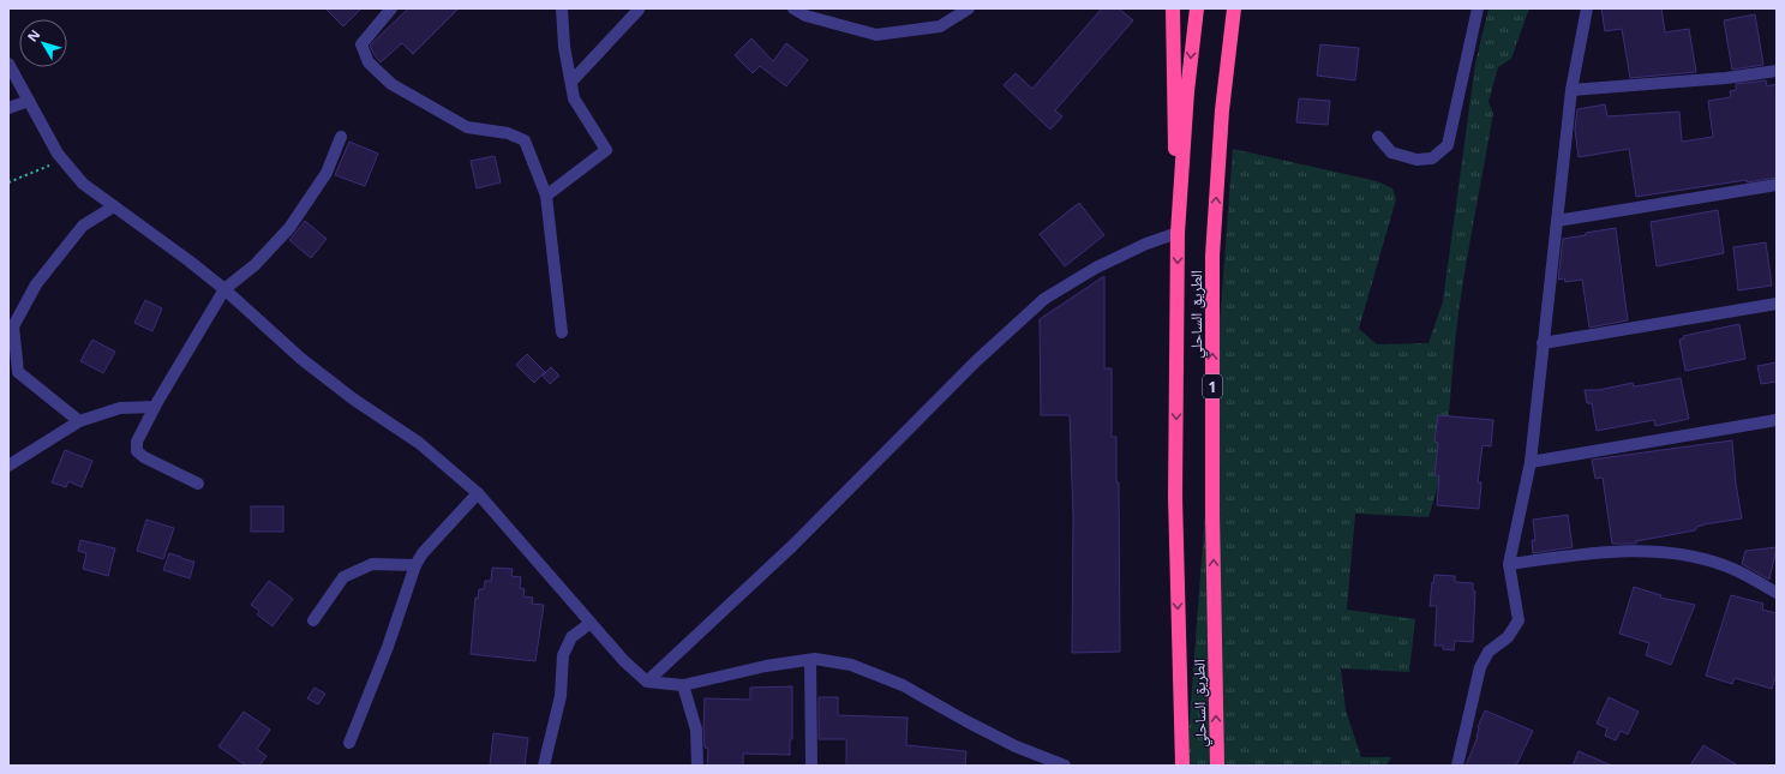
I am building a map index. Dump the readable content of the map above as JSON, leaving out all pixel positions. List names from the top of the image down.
{
  "streets": {
    "highway": ["الطريق الساحلي", "1"]
  },
  "north": "top left"
}
